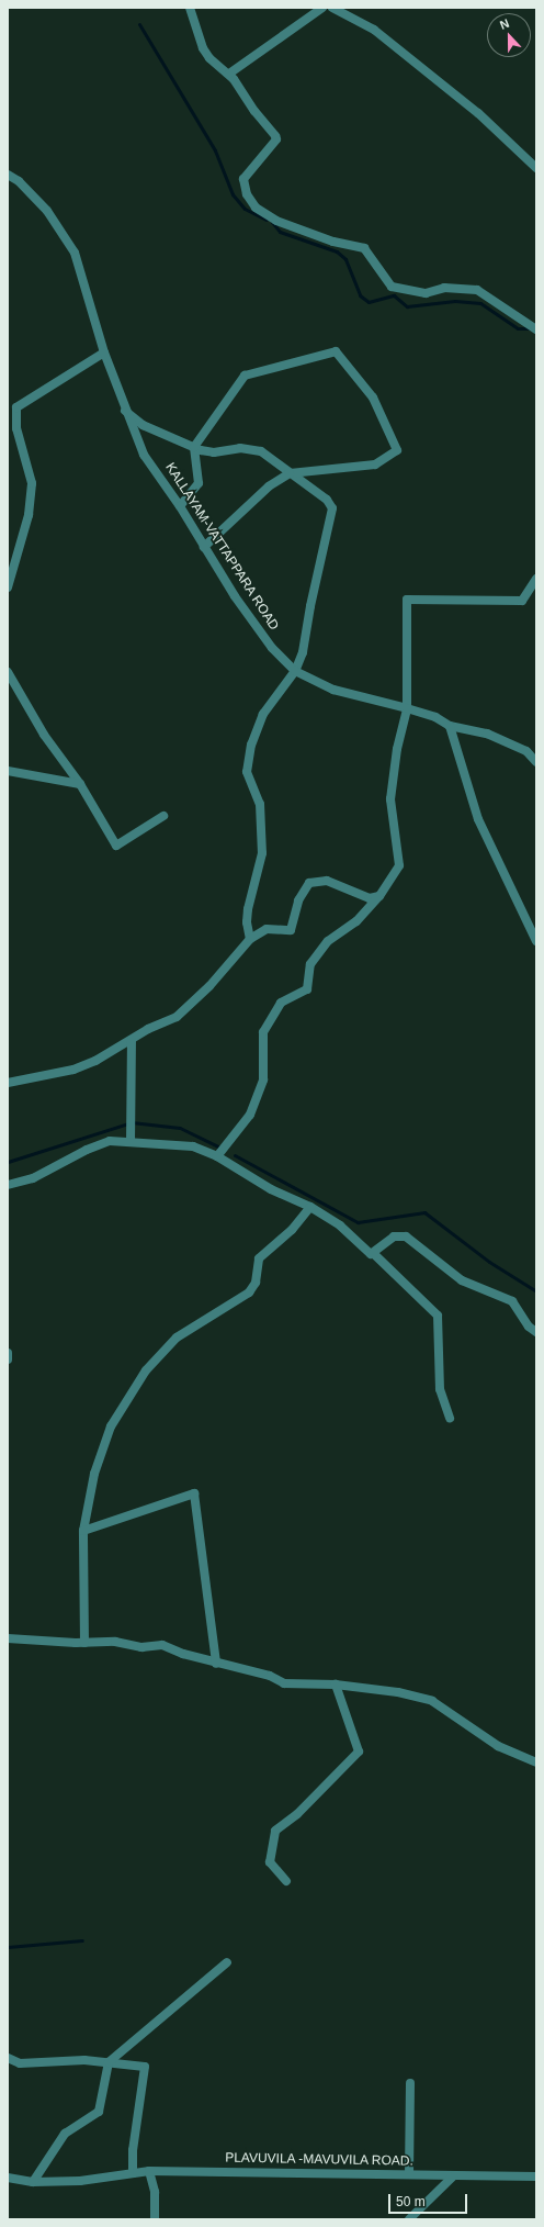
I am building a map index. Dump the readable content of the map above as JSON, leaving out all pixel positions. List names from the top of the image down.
{
  "streets": {
    "street": ["KALLAYAM-VATTAPPARA ROAD", "PLAVUVILA -MAVUVILA ROAD."]
  },
  "scale_bar": "50 m",
  "north": "top"
}
